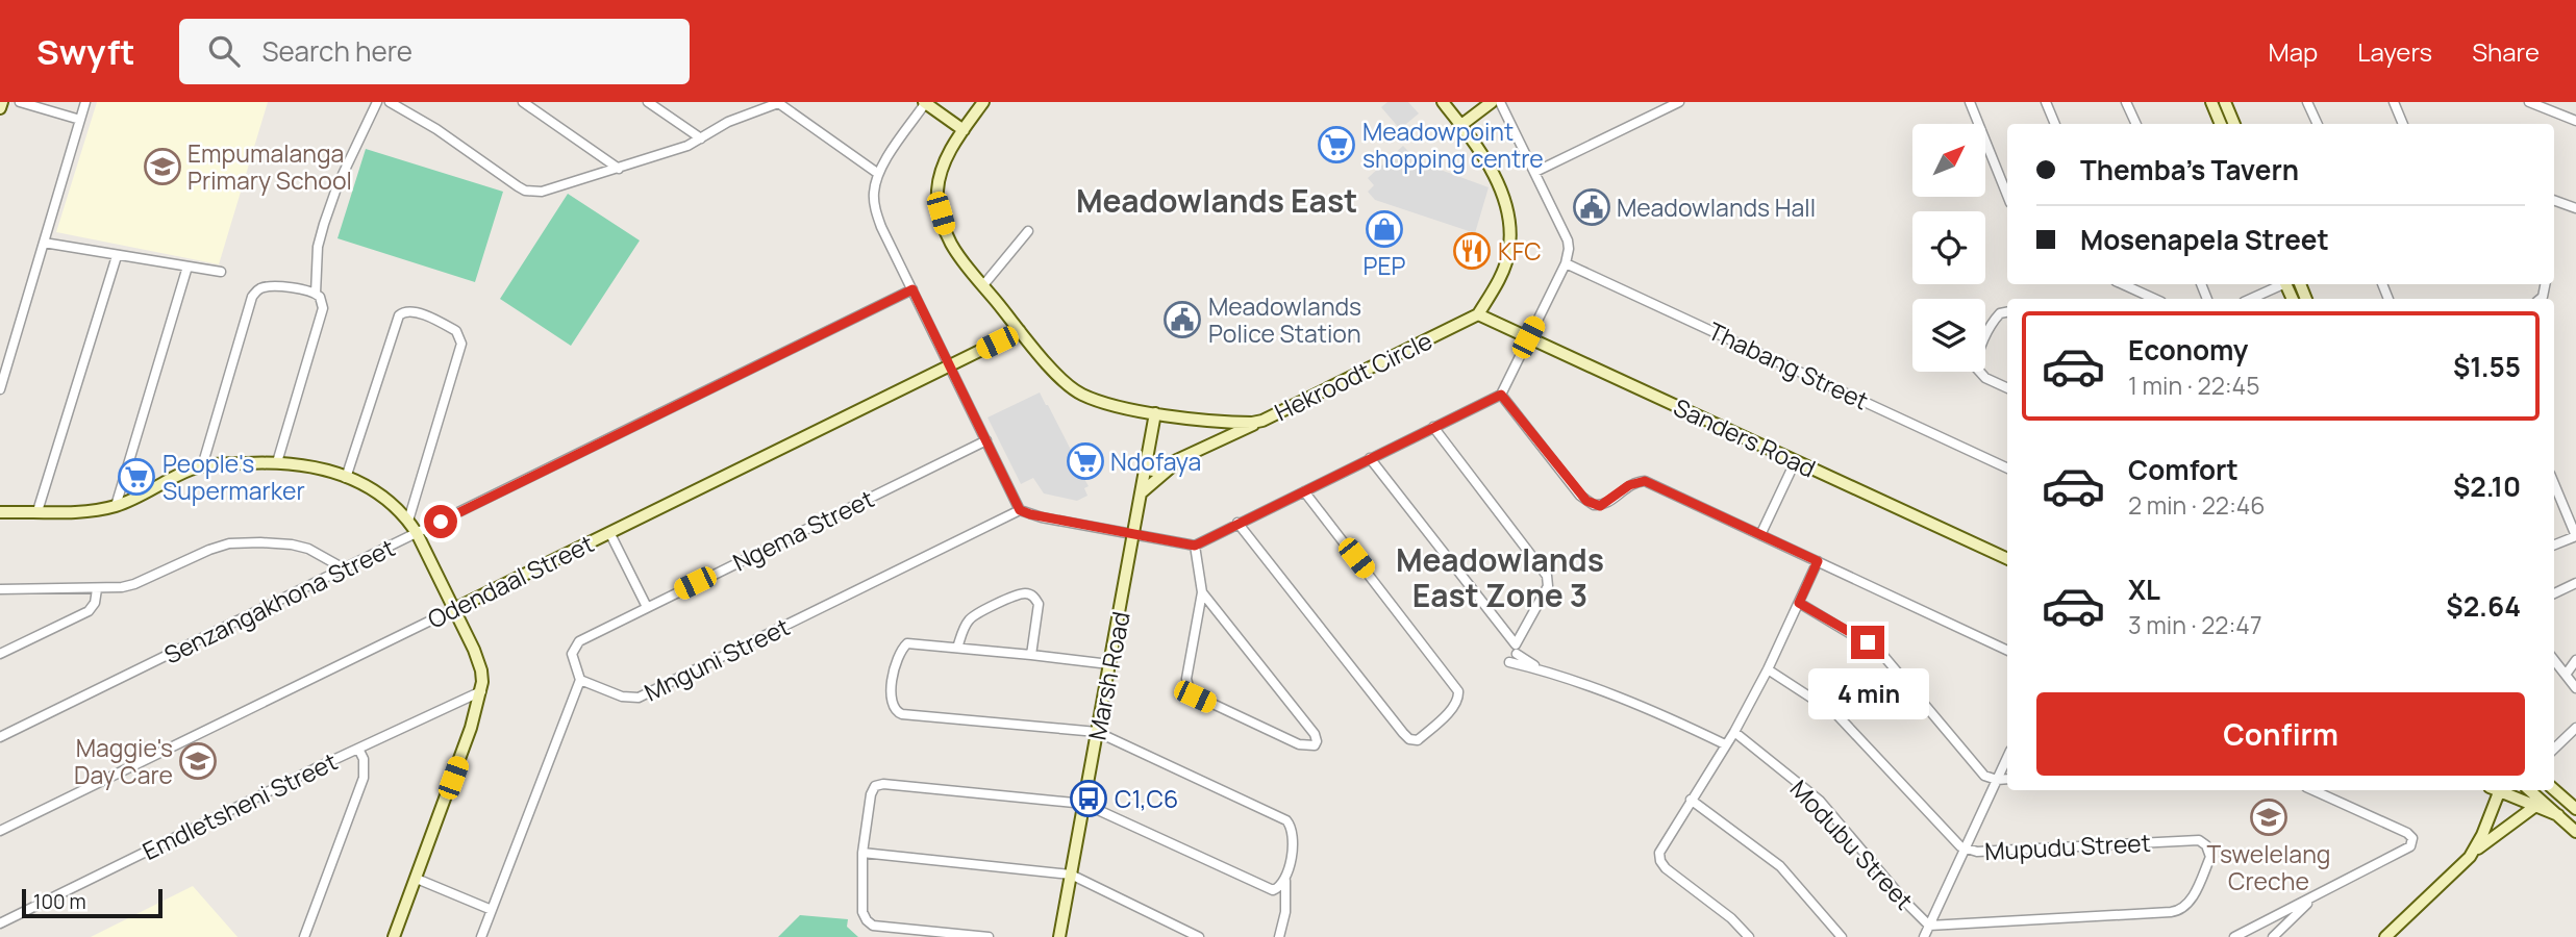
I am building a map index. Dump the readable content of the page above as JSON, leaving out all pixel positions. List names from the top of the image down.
{
  "streets": {
    "street": [
      "Thabang Street",
      "Hekroodt Circle",
      "Sanders Road",
      "Ngema Street",
      "Odendaal Street",
      "Senzangakhona Street",
      "Mnguni Street",
      "Marsh Road",
      "Emdletsheni Street",
      "Modubu Street",
      "Mupudu Street"
    ]
  },
  "crossings": [
    ["Hekroodt Circle", "Sanders Road"],
    ["Hekroodt Circle", "Odendaal Street"],
    ["Hekroodt Circle", "Marsh Road"],
    ["Ngema Street", "Mnguni Street"],
    ["Modubu Street", "Mupudu Street"]
  ],
  "districts": ["Meadowlands East", "Meadowlands East Zone 3"],
  "places": {
    "supermarket": ["Meadowpoint shopping centre", "Ndofaya", "People's Supermarker"],
    "school or university": ["Empumalanga Primary School", "Maggie's Day Care", "Tswelelang Creche"],
    "public building": ["Meadowlands Hall", "Meadowlands Police Station"],
    "shop": ["PEP"],
    "restaurant": ["KFC"],
    "bus stop": ["C1,C6"]
  },
  "scale_bar": "100 m",
  "north": "top right",
  "page": {
    "header": "Swyft",
    "search": "Search here",
    "nav": ["Map", "Layers", "Share"],
    "banner": ["Themba's Tavern", "Mosenapela Street"],
    "list": [
      {
        "name": "Economy",
        "note": "1 min · 22:45",
        "value": "$1.55"
      },
      {
        "name": "Comfort",
        "note": "2 min · 22:46",
        "value": "$2.10"
      },
      {
        "name": "XL",
        "note": "3 min · 22:47",
        "value": "$2.64"
      }
    ],
    "bubble": "4 min",
    "buttons": "Confirm",
    "scale": "100 m"
  }
}
